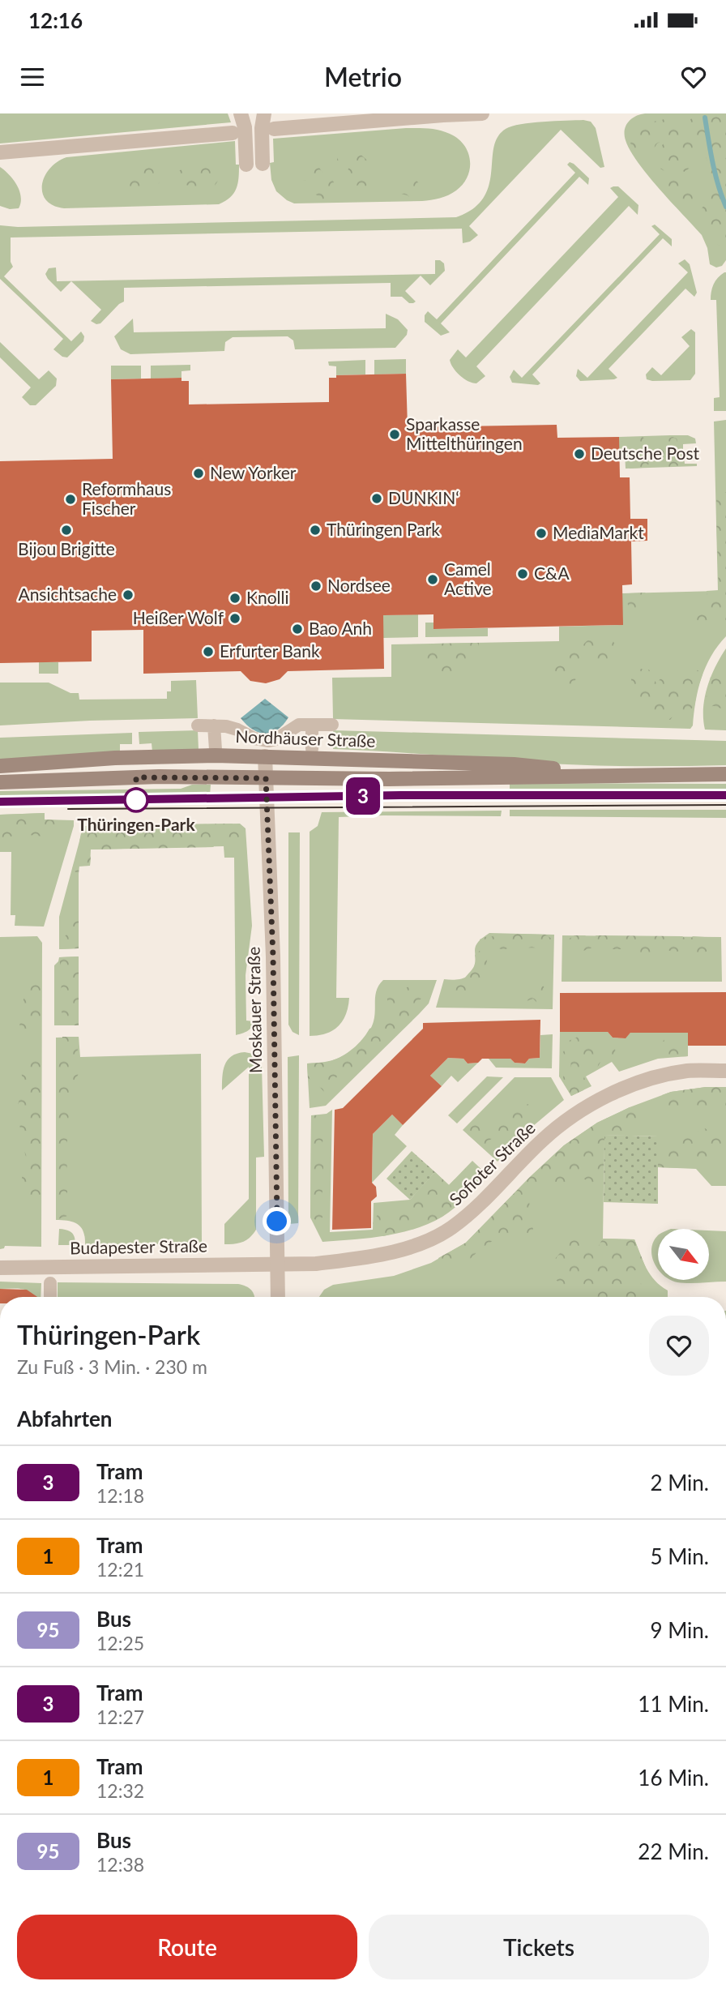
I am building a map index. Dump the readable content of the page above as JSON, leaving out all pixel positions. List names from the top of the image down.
{
  "streets": {
    "main road": ["Nordhäuser Straße"],
    "street": ["Moskauer Straße", "Sofioter Straße", "Budapester Straße"]
  },
  "crossings": [
    ["Nordhäuser Straße", "Moskauer Straße"],
    ["Moskauer Straße", "Sofioter Straße"],
    ["Moskauer Straße", "Budapester Straße"],
    ["Sofioter Straße", "Budapester Straße"]
  ],
  "places": [
    "Sparkasse Mittelthüringen",
    "Deutsche Post",
    "New Yorker",
    "DUNKIN‘",
    "Reformhaus Fischer",
    "Bijou Brigitte",
    "Thüringen Park",
    "MediaMarkt",
    "C&A",
    "Camel Active",
    "Nordsee",
    "Ansichtsache",
    "Knolli",
    "Heißer Wolf",
    "Bao Anh",
    "Erfurter Bank",
    "Thüringen-Park"
  ],
  "lines": ["tram line 3"],
  "north": "bottom right",
  "page": {
    "status": "12:16",
    "header": "Metrio",
    "on_map": "3",
    "heading": [
      ["Thüringen-Park", "Zu Fuß · 3 Min. · 230 m"],
      "Abfahrten"
    ],
    "list": [
      {
        "mark": "3",
        "name": "Tram",
        "note": "12:18",
        "value": "2 Min."
      },
      {
        "mark": "1",
        "name": "Tram",
        "note": "12:21",
        "value": "5 Min."
      },
      {
        "mark": "95",
        "name": "Bus",
        "note": "12:25",
        "value": "9 Min."
      },
      {
        "mark": "3",
        "name": "Tram",
        "note": "12:27",
        "value": "11 Min."
      },
      {
        "mark": "1",
        "name": "Tram",
        "note": "12:32",
        "value": "16 Min."
      },
      {
        "mark": "95",
        "name": "Bus",
        "note": "12:38",
        "value": "22 Min."
      }
    ],
    "buttons": ["Route", "Tickets"]
  }
}
